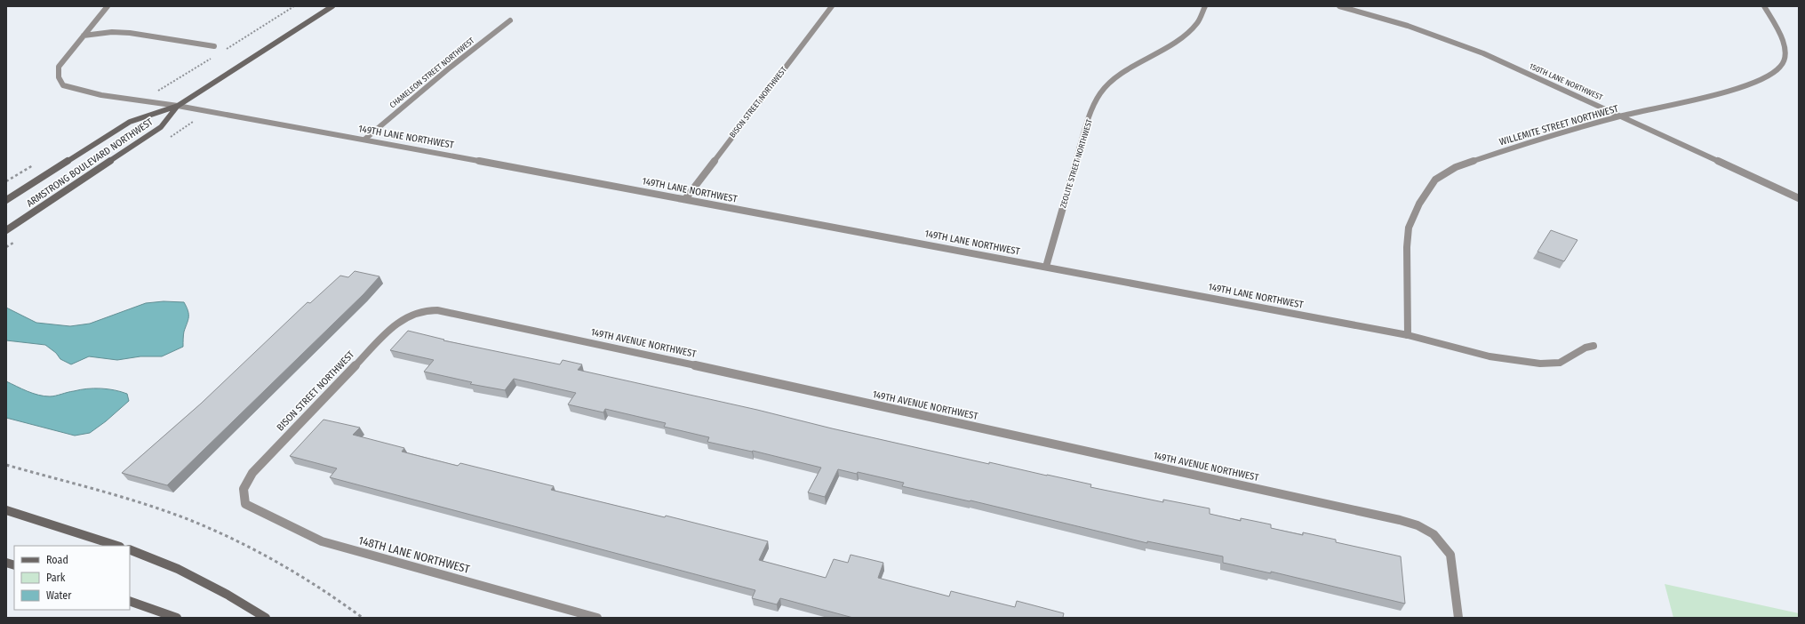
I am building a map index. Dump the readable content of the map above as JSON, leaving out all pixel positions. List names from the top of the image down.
{
  "streets": {
    "main road": ["ARMSTRONG BOULEVARD NORTHWEST"],
    "street": [
      "CHAMELEON STREET NORTHWEST",
      "150TH LANE NORTHWEST",
      "BISON STREET NORTHWEST",
      "WILLEMITE STREET NORTHWEST",
      "149TH LANE NORTHWEST",
      "ZEOLITE STREET NORTHWEST",
      "149TH AVENUE NORTHWEST",
      "148TH LANE NORTHWEST"
    ]
  },
  "crossings": [
    ["CHAMELEON STREET NORTHWEST", "149TH LANE NORTHWEST"],
    ["150TH LANE NORTHWEST", "WILLEMITE STREET NORTHWEST"],
    ["BISON STREET NORTHWEST", "149TH LANE NORTHWEST"],
    ["BISON STREET NORTHWEST", "149TH AVENUE NORTHWEST"],
    ["BISON STREET NORTHWEST", "148TH LANE NORTHWEST"],
    ["WILLEMITE STREET NORTHWEST", "149TH LANE NORTHWEST"],
    ["149TH LANE NORTHWEST", "ARMSTRONG BOULEVARD NORTHWEST"],
    ["149TH LANE NORTHWEST", "ZEOLITE STREET NORTHWEST"]
  ],
  "legend": ["Road", "Park", "Water"]
}
